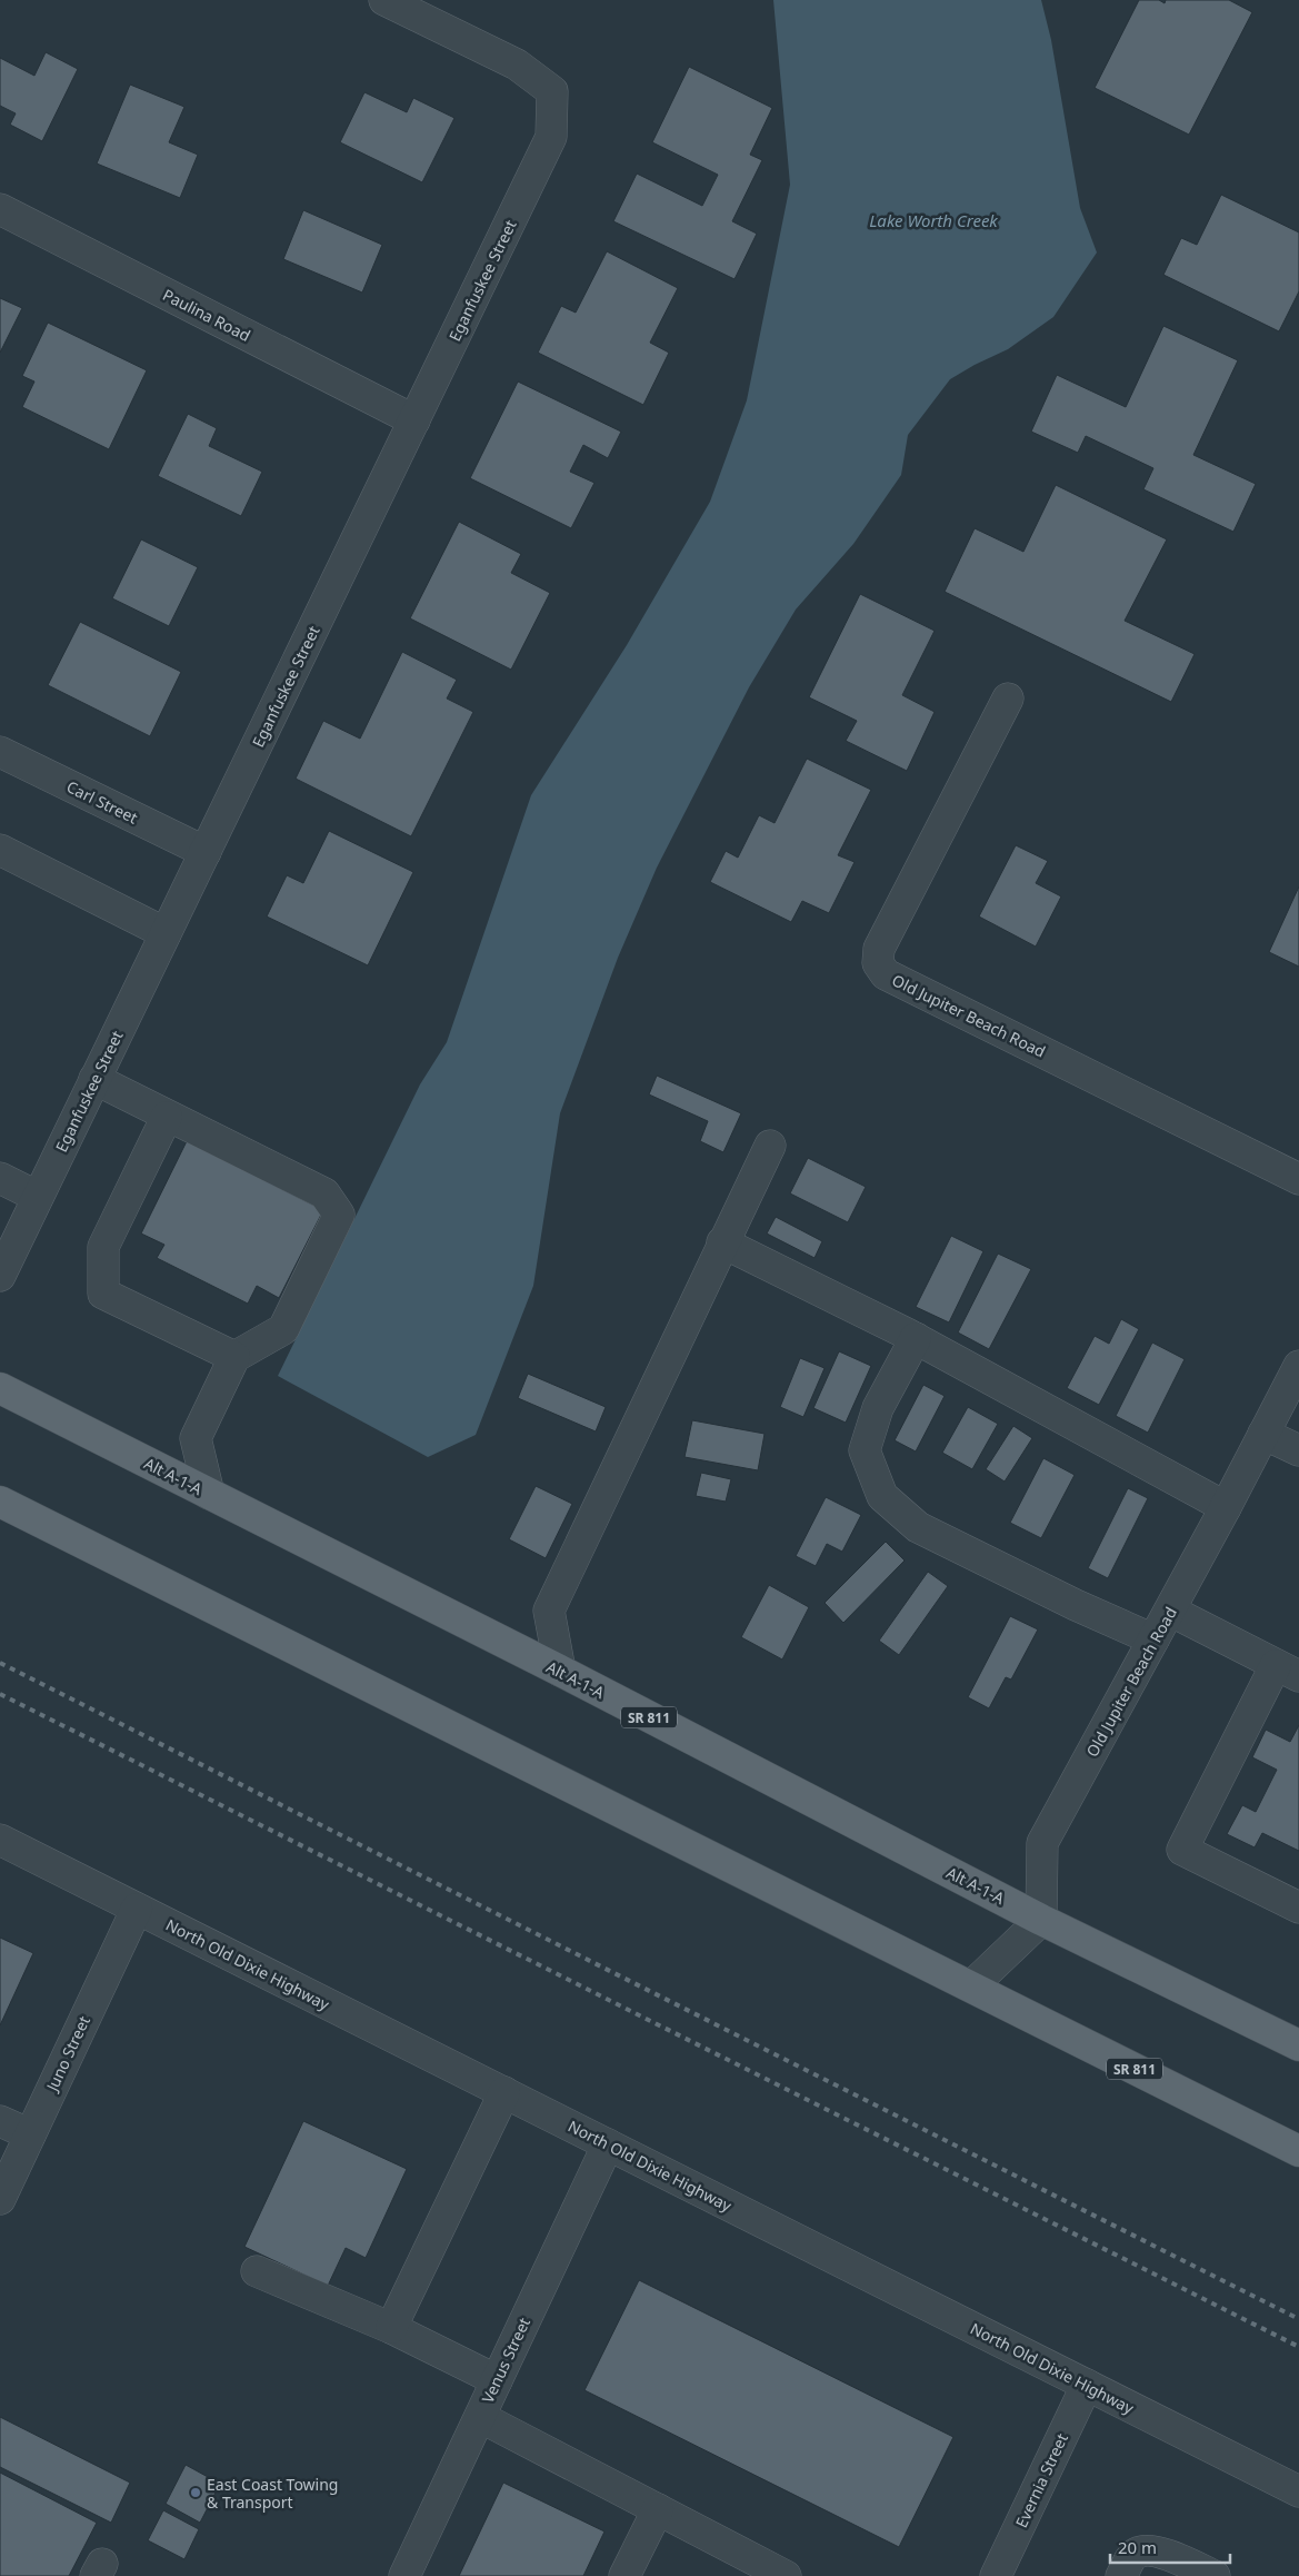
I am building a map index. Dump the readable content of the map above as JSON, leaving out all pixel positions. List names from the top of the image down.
{
  "streets": {
    "main road": ["Alt A-1-A", "SR 811"],
    "street": [
      "Eganfuskee Street",
      "Paulina Road",
      "Carl Street",
      "Old Jupiter Beach Road",
      "North Old Dixie Highway",
      "Juno Street",
      "Venus Street",
      "Evernia Street"
    ]
  },
  "crossings": [
    ["Eganfuskee Street", "Paulina Road"],
    ["Eganfuskee Street", "Carl Street"],
    ["Old Jupiter Beach Road", "Alt A-1-A"],
    ["North Old Dixie Highway", "Juno Street"],
    ["North Old Dixie Highway", "Venus Street"],
    ["North Old Dixie Highway", "Evernia Street"]
  ],
  "water": ["Lake Worth Creek"],
  "places": ["East Coast Towing & Transport"],
  "scale_bar": "20 m"
}
